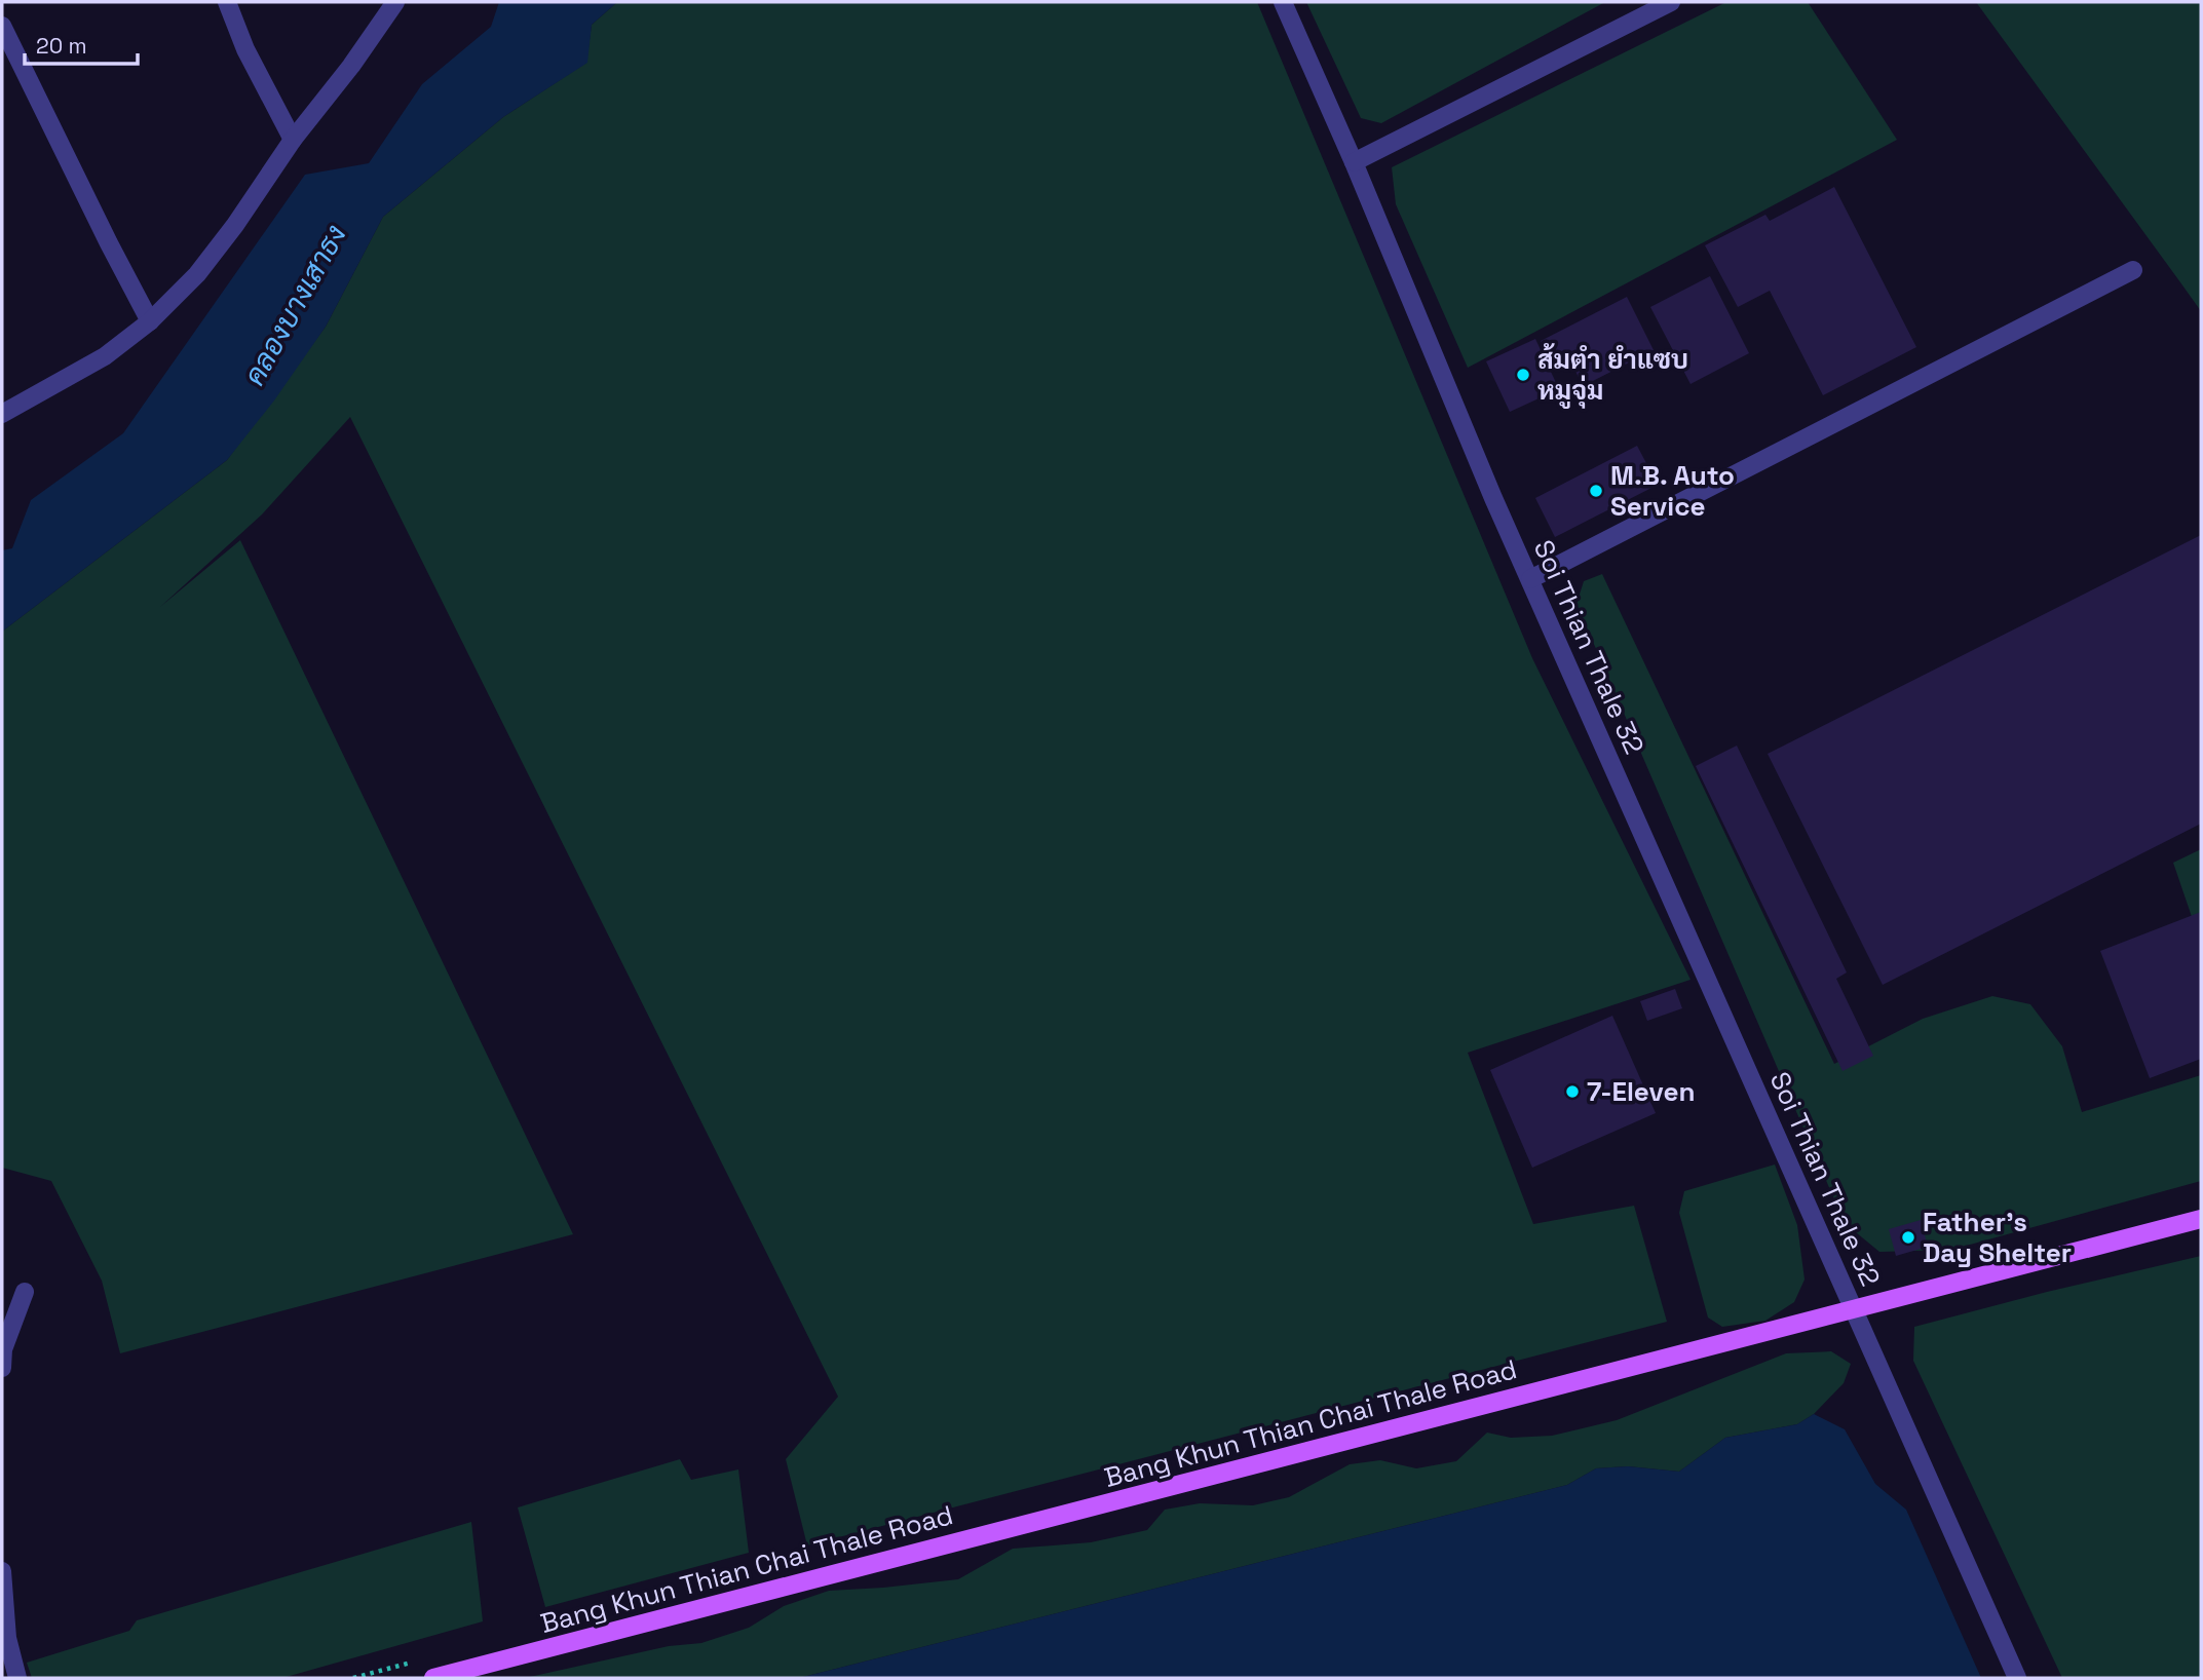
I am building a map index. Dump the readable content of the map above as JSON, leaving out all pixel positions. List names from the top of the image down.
{
  "streets": {
    "main road": ["Bang Khun Thian Chai Thale Road"],
    "street": ["Soi Thian Thale 32"]
  },
  "crossings": [
    ["Soi Thian Thale 32", "Bang Khun Thian Chai Thale Road"]
  ],
  "water": ["คลองบางเสาธง"],
  "places": [
    "ส้มตำ ยำแซบ หมูจุ่ม",
    "M.B. Auto Service",
    "7-Eleven",
    "Father's Day Shelter"
  ],
  "scale_bar": "20 m"
}
